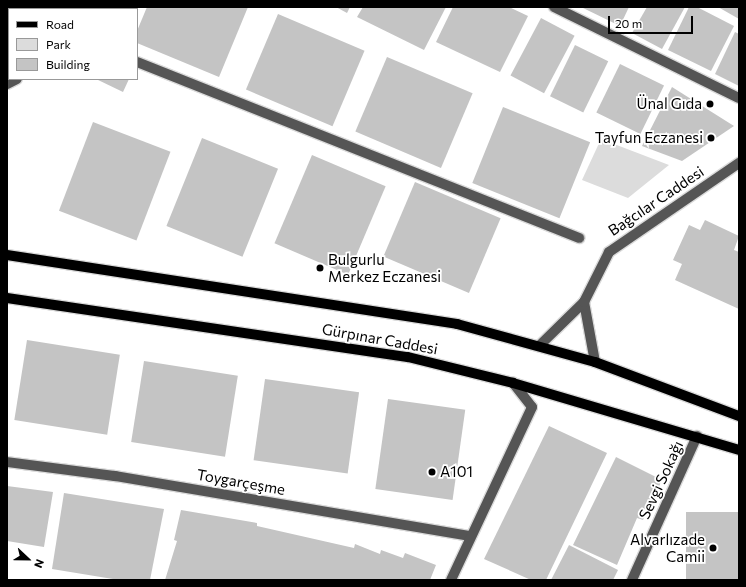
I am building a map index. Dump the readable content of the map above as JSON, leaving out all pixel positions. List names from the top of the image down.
{
  "streets": {
    "main road": ["Gürpınar Caddesi"],
    "street": ["Bağcılar Caddesi", "Sevgi Sokağı", "Toygarçeşme"]
  },
  "crossings": [
    ["Bağcılar Caddesi", "Gürpınar Caddesi"],
    ["Gürpınar Caddesi", "Sevgi Sokağı"]
  ],
  "places": [
    "Ünal Gıda",
    "Tayfun Eczanesi",
    "Bulgurlu Merkez Eczanesi",
    "A101",
    "Alvarlızade Camii"
  ],
  "legend": ["Road", "Park", "Building"],
  "scale_bar": "20 m",
  "north": "right"
}
